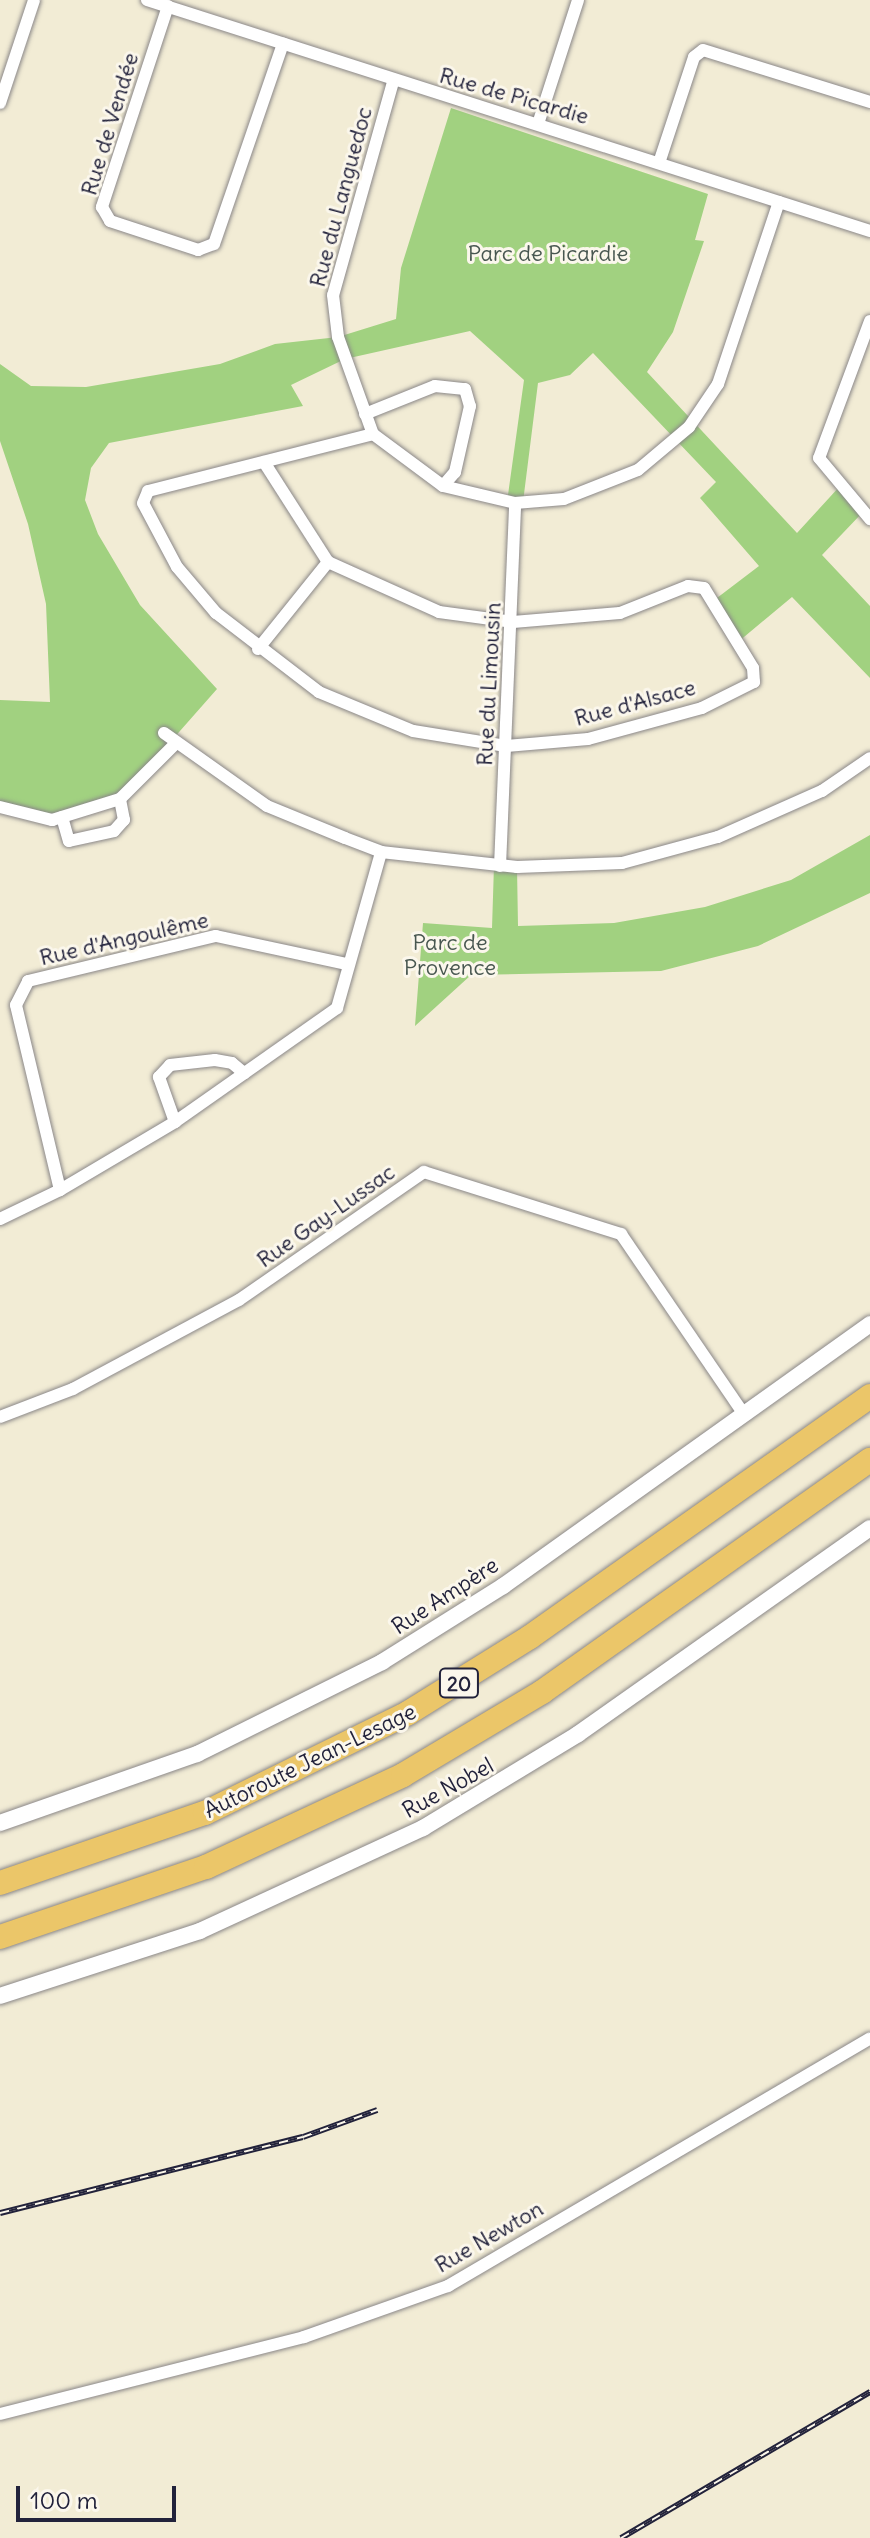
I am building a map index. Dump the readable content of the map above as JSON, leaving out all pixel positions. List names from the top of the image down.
{
  "streets": {
    "highway": ["20", "Autoroute Jean-Lesage"],
    "street": [
      "Rue de Picardie",
      "Rue de Vendée",
      "Rue du Languedoc",
      "Rue du Limousin",
      "Rue d'Alsace",
      "Rue d'Angoulême",
      "Rue Gay-Lussac",
      "Rue Ampère",
      "Rue Nobel",
      "Rue Newton"
    ]
  },
  "crossings": [
    ["Rue de Picardie", "Rue de Vendée"],
    ["Rue de Picardie", "Rue du Languedoc"],
    ["Rue du Limousin", "Rue d'Alsace"],
    ["Rue Gay-Lussac", "Rue Ampère"]
  ],
  "parks": ["Parc de Picardie", "Parc de Provence"],
  "scale_bar": "100 m"
}
